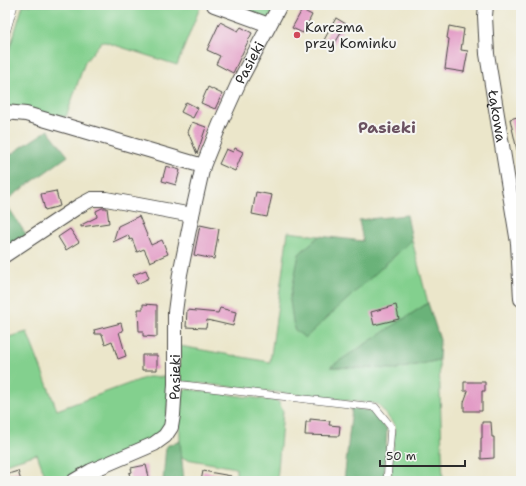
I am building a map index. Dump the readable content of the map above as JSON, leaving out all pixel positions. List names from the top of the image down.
{
  "streets": {
    "street": ["Pasieki", "Łąkowa"]
  },
  "districts": ["Pasieki"],
  "places": ["Karczma przy Kominku"],
  "scale_bar": "50 m"
}
